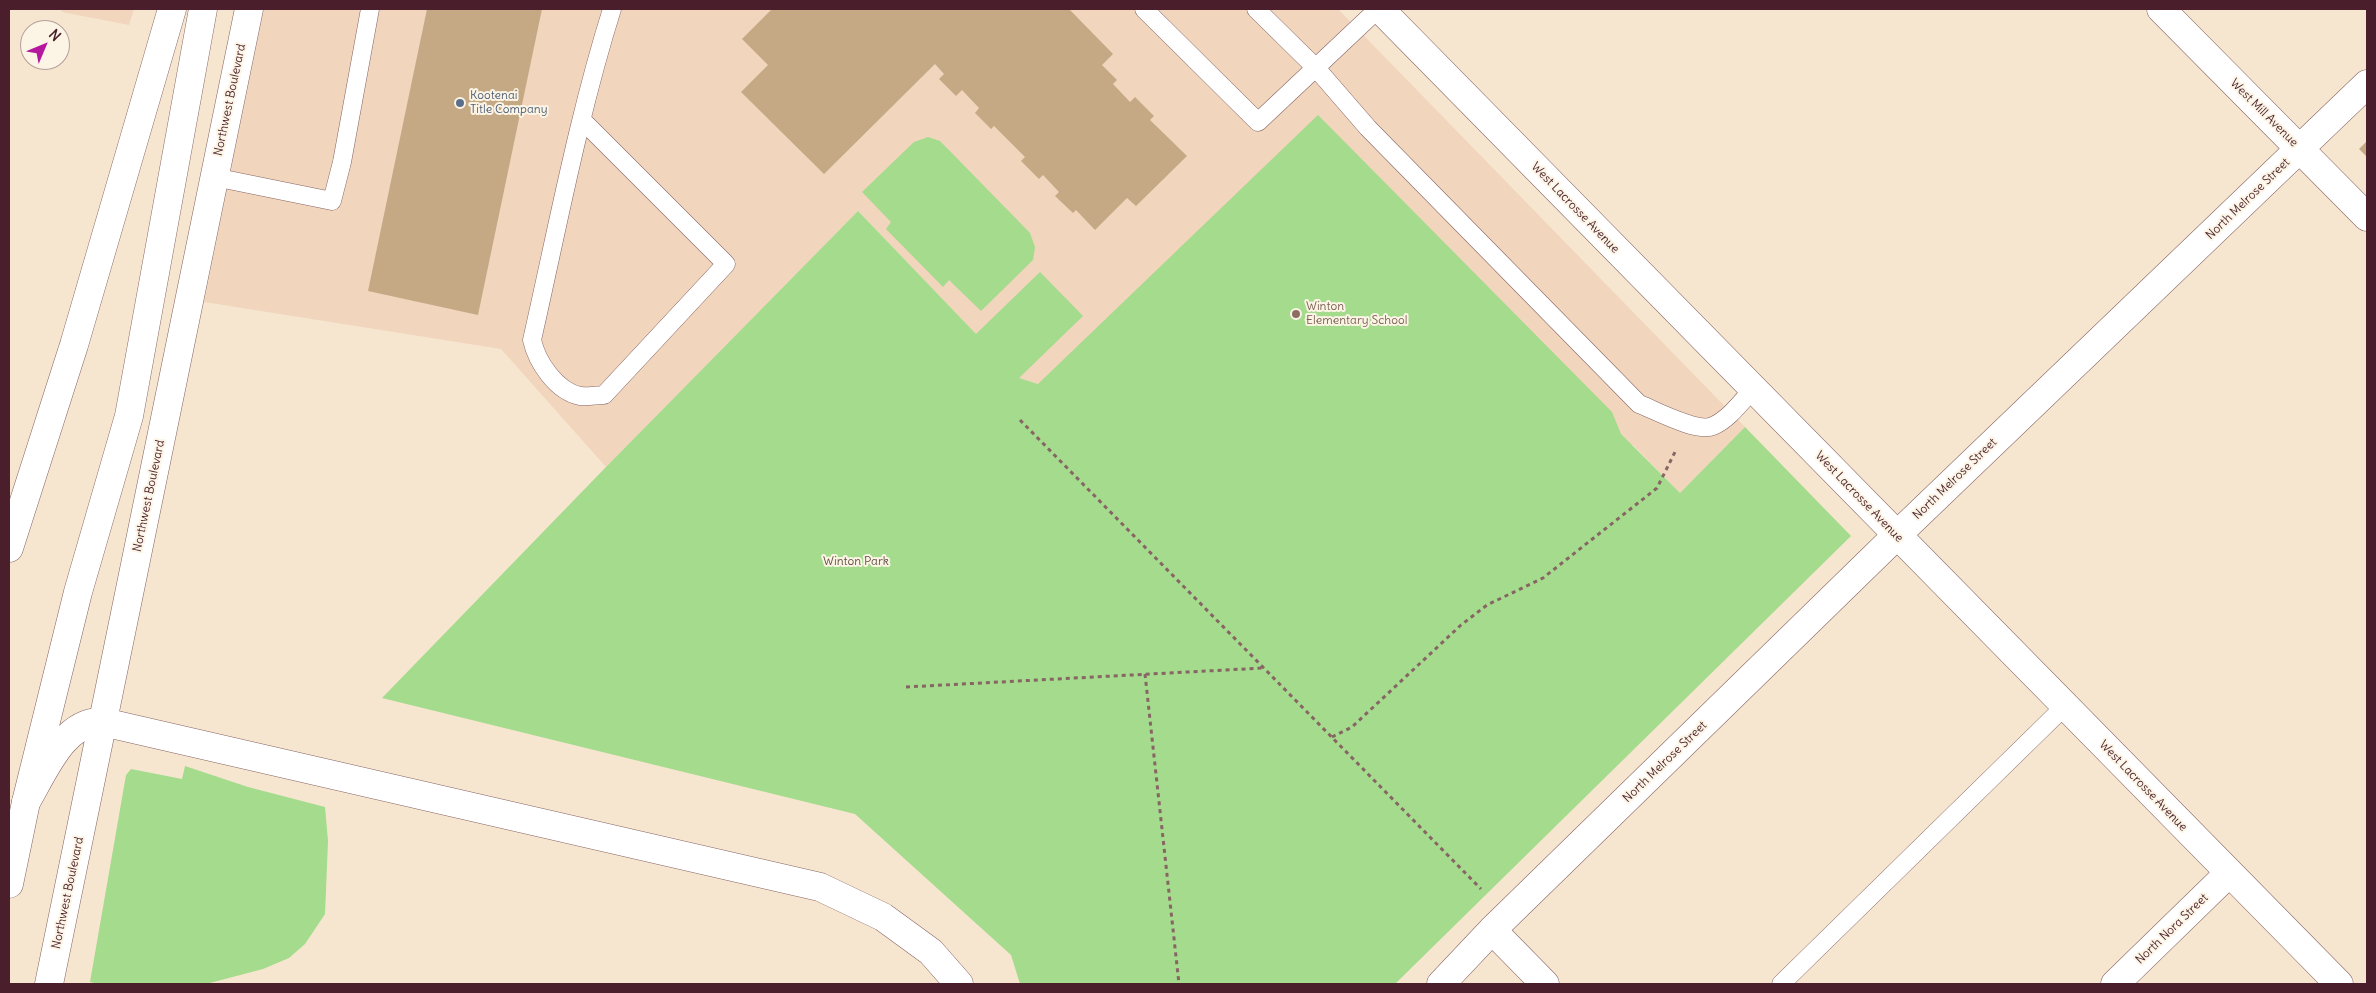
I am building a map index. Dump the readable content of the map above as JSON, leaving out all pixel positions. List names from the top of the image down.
{
  "streets": {
    "main road": [
      "Northwest Boulevard",
      "West Mill Avenue",
      "North Melrose Street",
      "West Lacrosse Avenue",
      "North Nora Street"
    ]
  },
  "crossings": [
    ["West Mill Avenue", "North Melrose Street"],
    ["North Melrose Street", "West Lacrosse Avenue"],
    ["West Lacrosse Avenue", "North Nora Street"]
  ],
  "parks": ["Winton Park"],
  "places": ["Kootenai Title Company", "Winton Elementary School"],
  "north": "top right"
}
